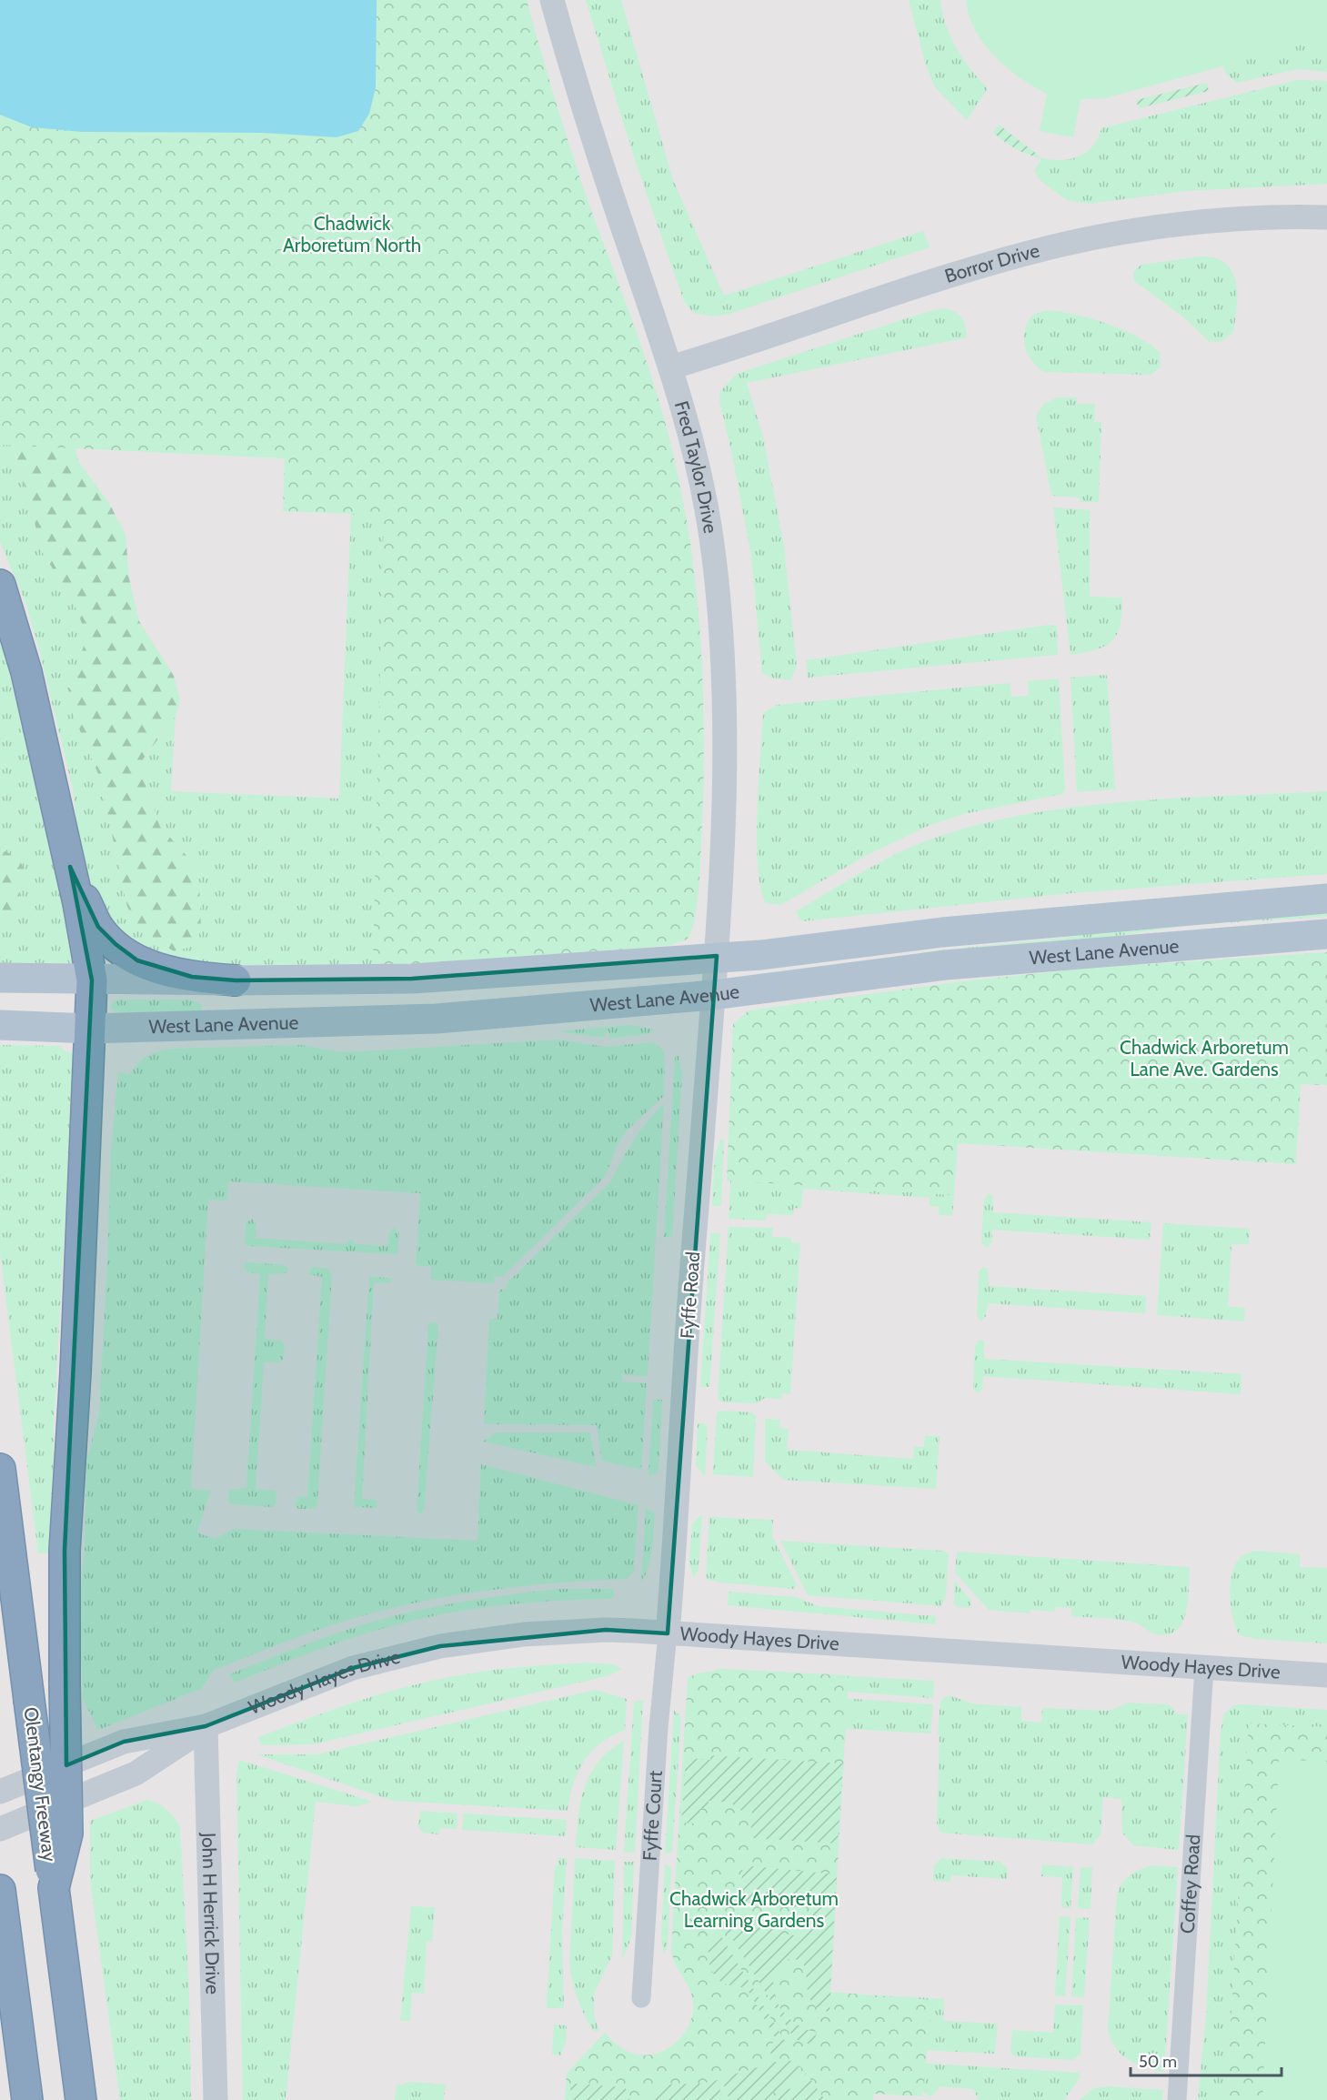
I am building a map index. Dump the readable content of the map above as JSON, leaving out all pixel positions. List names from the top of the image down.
{
  "streets": {
    "highway": ["Olentangy Freeway"],
    "main road": ["West Lane Avenue"],
    "street": [
      "Borror Drive",
      "Fred Taylor Drive",
      "Fyffe Road",
      "Woody Hayes Drive",
      "Fyffe Court",
      "Coffey Road",
      "John H Herrick Drive"
    ]
  },
  "crossings": [
    ["Borror Drive", "Fred Taylor Drive"],
    ["Fred Taylor Drive", "West Lane Avenue"],
    ["Fred Taylor Drive", "Fyffe Road"],
    ["West Lane Avenue", "Fyffe Road"],
    ["Fyffe Road", "Woody Hayes Drive"],
    ["Fyffe Road", "Fyffe Court"],
    ["Woody Hayes Drive", "Fyffe Court"],
    ["Woody Hayes Drive", "Coffey Road"],
    ["Woody Hayes Drive", "John H Herrick Drive"]
  ],
  "parks": ["Chadwick Arboretum North", "Chadwick Arboretum Lane Ave. Gardens", "Chadwick Arboretum Learning Gardens"],
  "scale_bar": "50 m"
}
